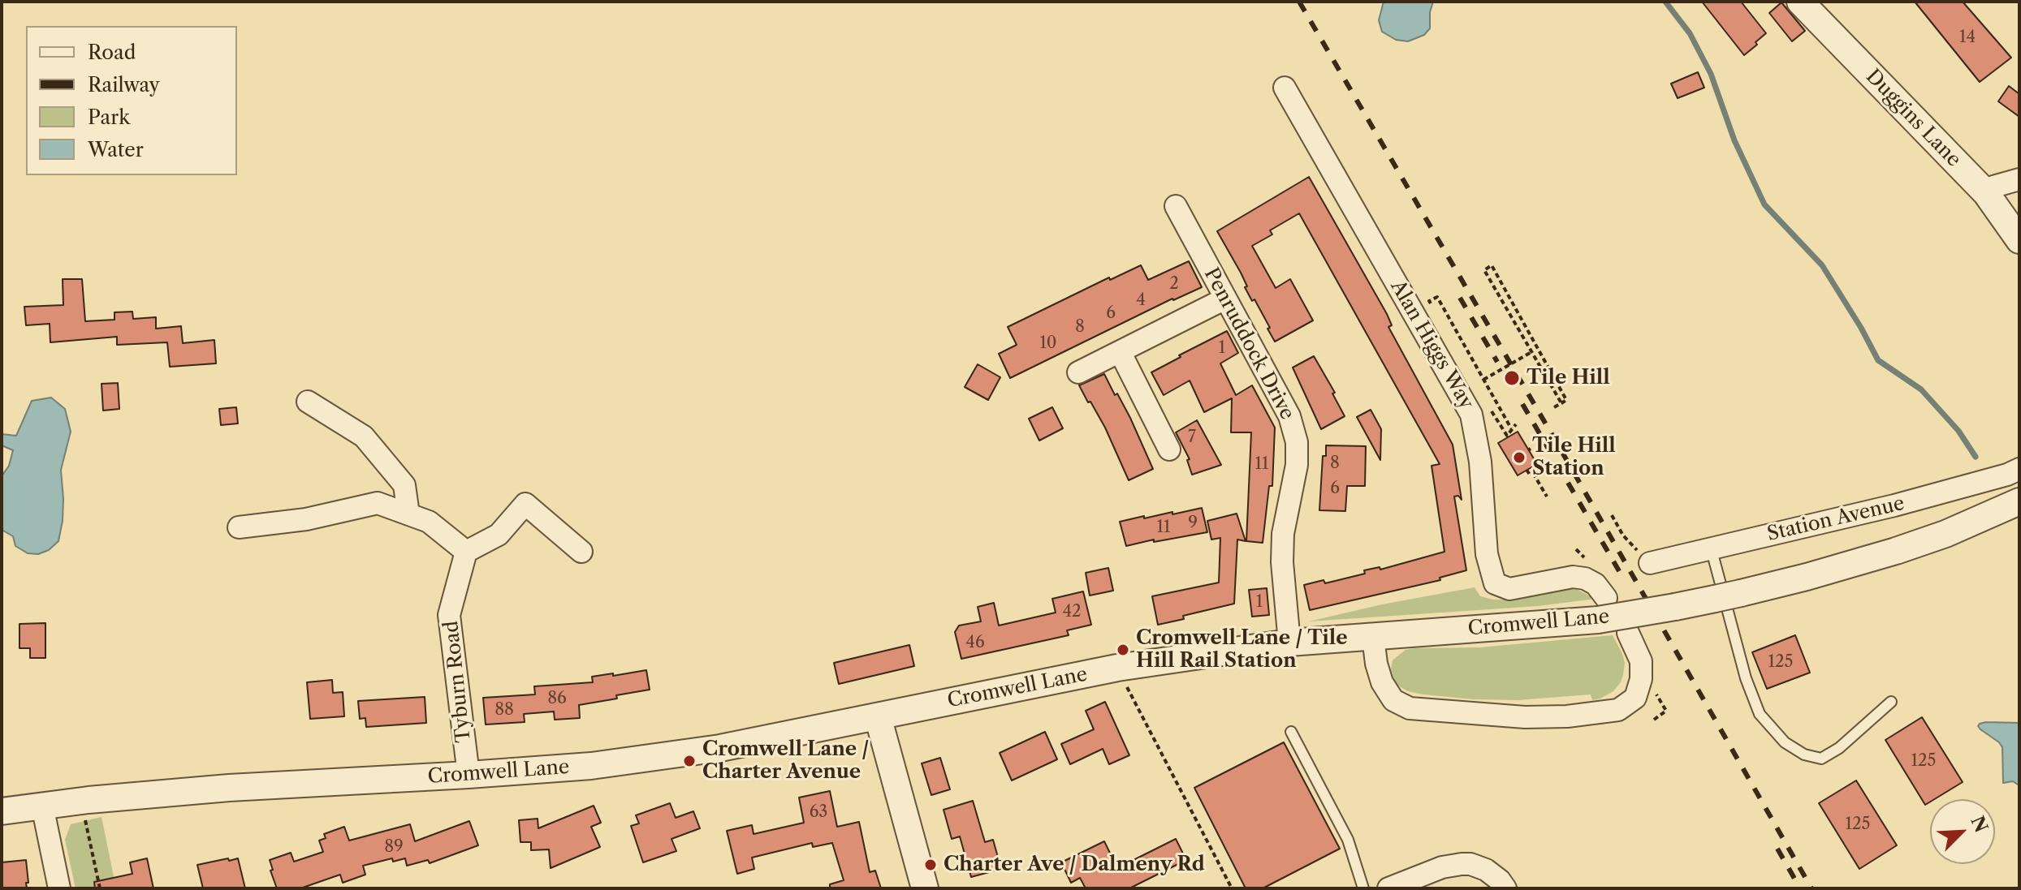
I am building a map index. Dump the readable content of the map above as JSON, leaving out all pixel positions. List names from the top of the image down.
{
  "streets": {
    "street": [
      "Duggins Lane",
      "Penruddock Drive",
      "Alan Higgs Way",
      "Station Avenue",
      "Cromwell Lane",
      "Tyburn Road"
    ]
  },
  "crossings": [
    ["Penruddock Drive", "Cromwell Lane"],
    ["Alan Higgs Way", "Cromwell Lane"],
    ["Cromwell Lane", "Tyburn Road"]
  ],
  "places": [
    "Tile Hill",
    "Tile Hill Station",
    "Cromwell Lane / Tile Hill Rail Station",
    "Cromwell Lane / Charter Avenue",
    "Charter Ave / Dalmeny Rd"
  ],
  "house_numbers": [
    "14",
    "2",
    "4",
    "6",
    "8",
    "10",
    "1",
    "7",
    "8",
    "11",
    "6",
    "9",
    "11",
    "1",
    "42",
    "46",
    "125",
    "86",
    "88",
    "125",
    "63",
    "125",
    "89"
  ],
  "legend": [
    "Road",
    "Railway",
    "Park",
    "Water"
  ],
  "north": "top right"
}
